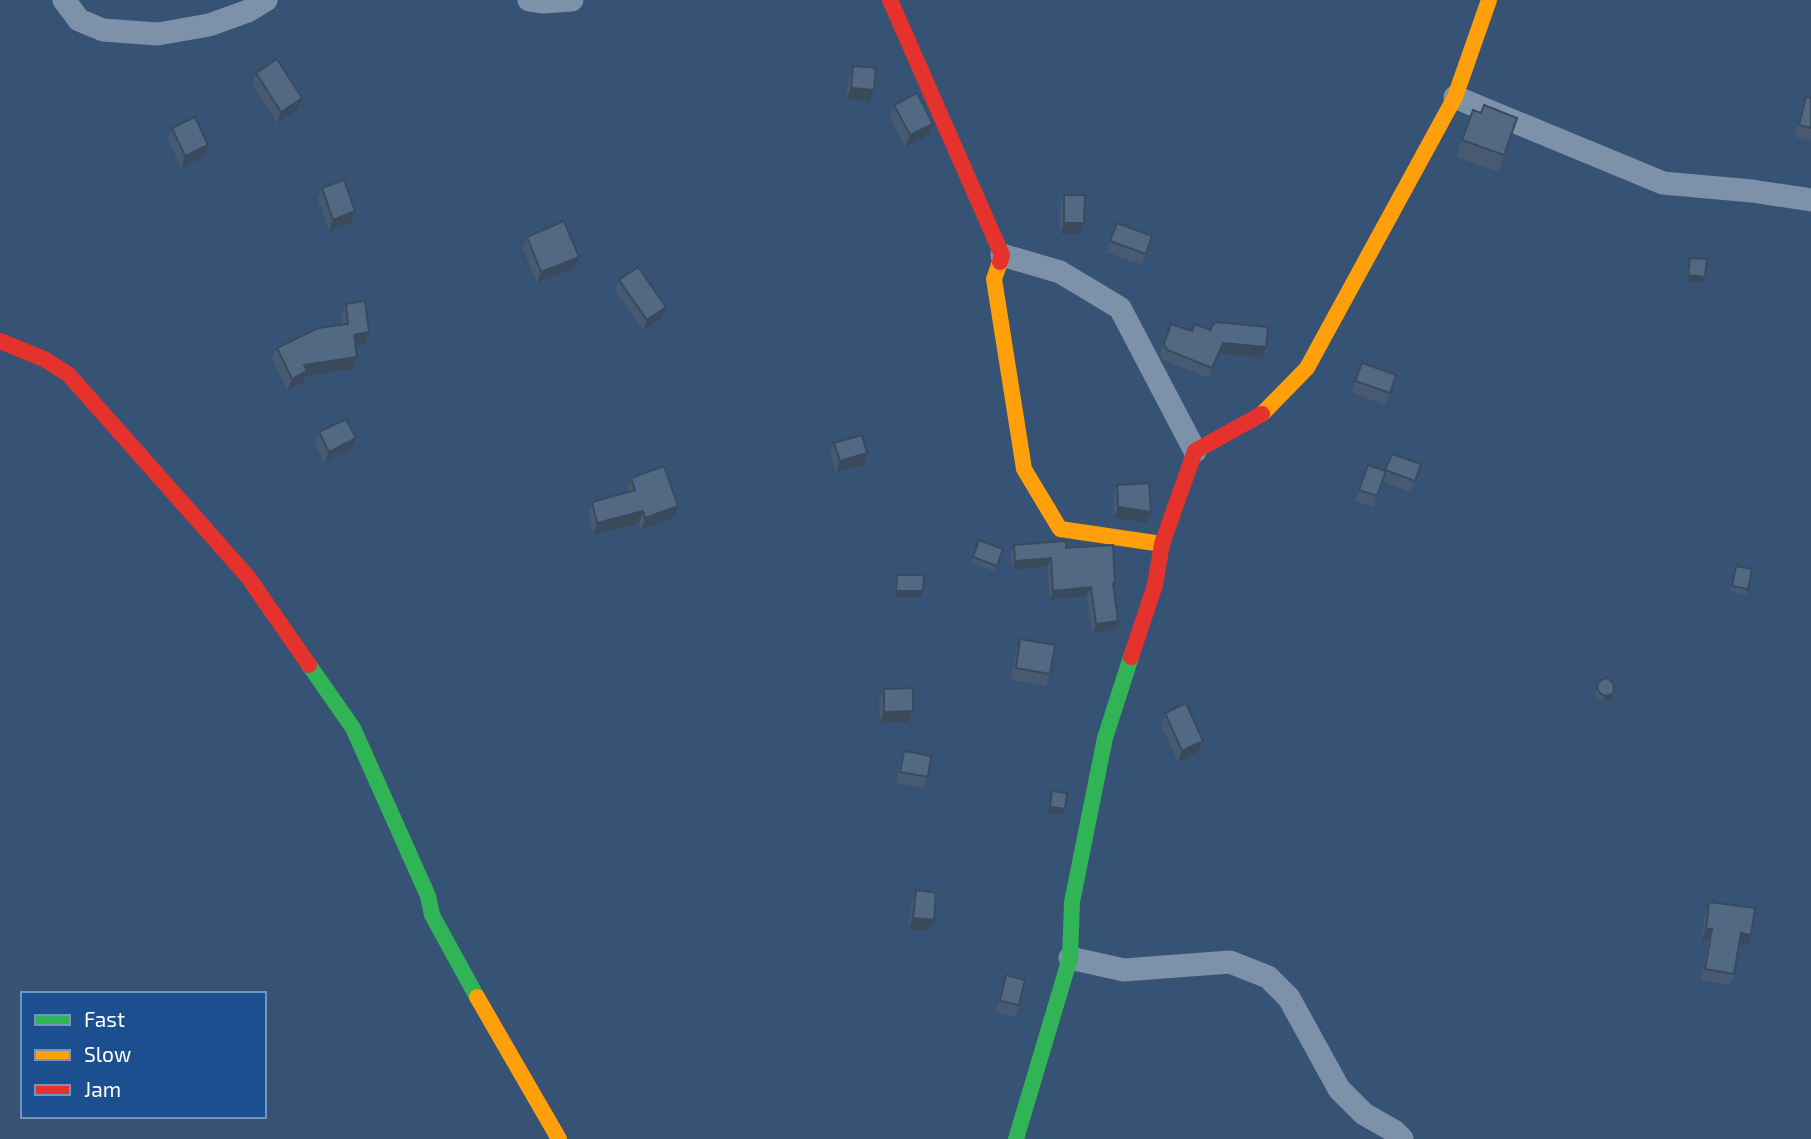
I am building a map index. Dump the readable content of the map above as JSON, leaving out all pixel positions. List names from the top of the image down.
{
  "legend": ["Fast", "Slow", "Jam"]
}
